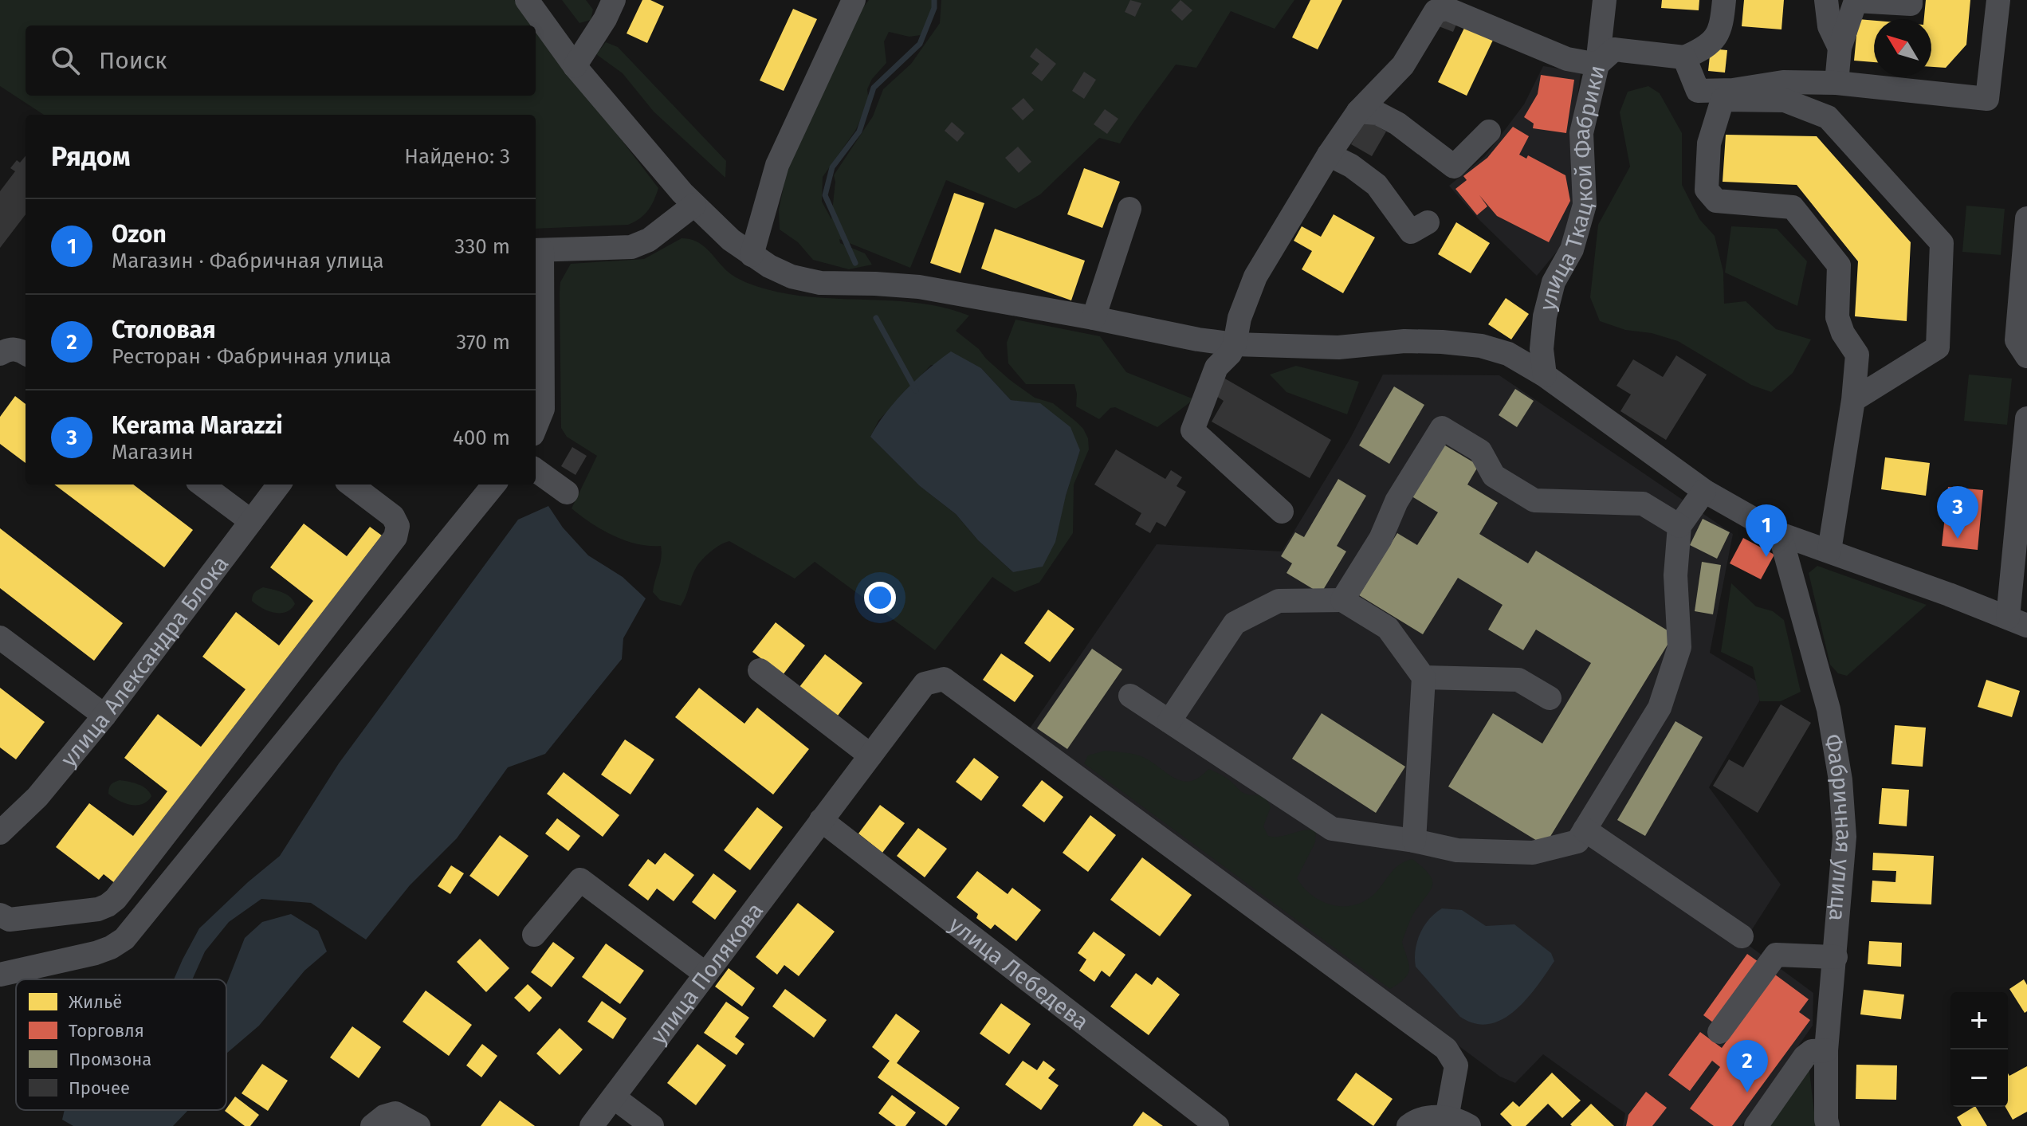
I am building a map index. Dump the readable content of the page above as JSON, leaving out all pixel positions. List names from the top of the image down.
{
  "streets": {
    "street": [
      "улица Ткацкой Фабрики",
      "улица Александра Блока",
      "Фабричная улица",
      "улица Полякова",
      "улица Лебедева"
    ]
  },
  "crossings": [
    ["улица Полякова", "улица Лебедева"]
  ],
  "legend": [
    "Жильё",
    "Торговля",
    "Промзона",
    "Прочее"
  ],
  "north": "top left",
  "page": {
    "search": "Поиск",
    "heading": ["Рядом", "Найдено: 3"],
    "list": [
      {
        "mark": "1",
        "name": "Ozon",
        "note": "Магазин · Фабричная улица",
        "value": "330 m"
      },
      {
        "mark": "2",
        "name": "Столовая",
        "note": "Ресторан · Фабричная улица",
        "value": "370 m"
      },
      {
        "mark": "3",
        "name": "Kerama Marazzi",
        "note": "Магазин",
        "value": "400 m"
      }
    ],
    "pins": ["3", "1", "2"],
    "map_buttons": ["+", "−"]
  }
}
